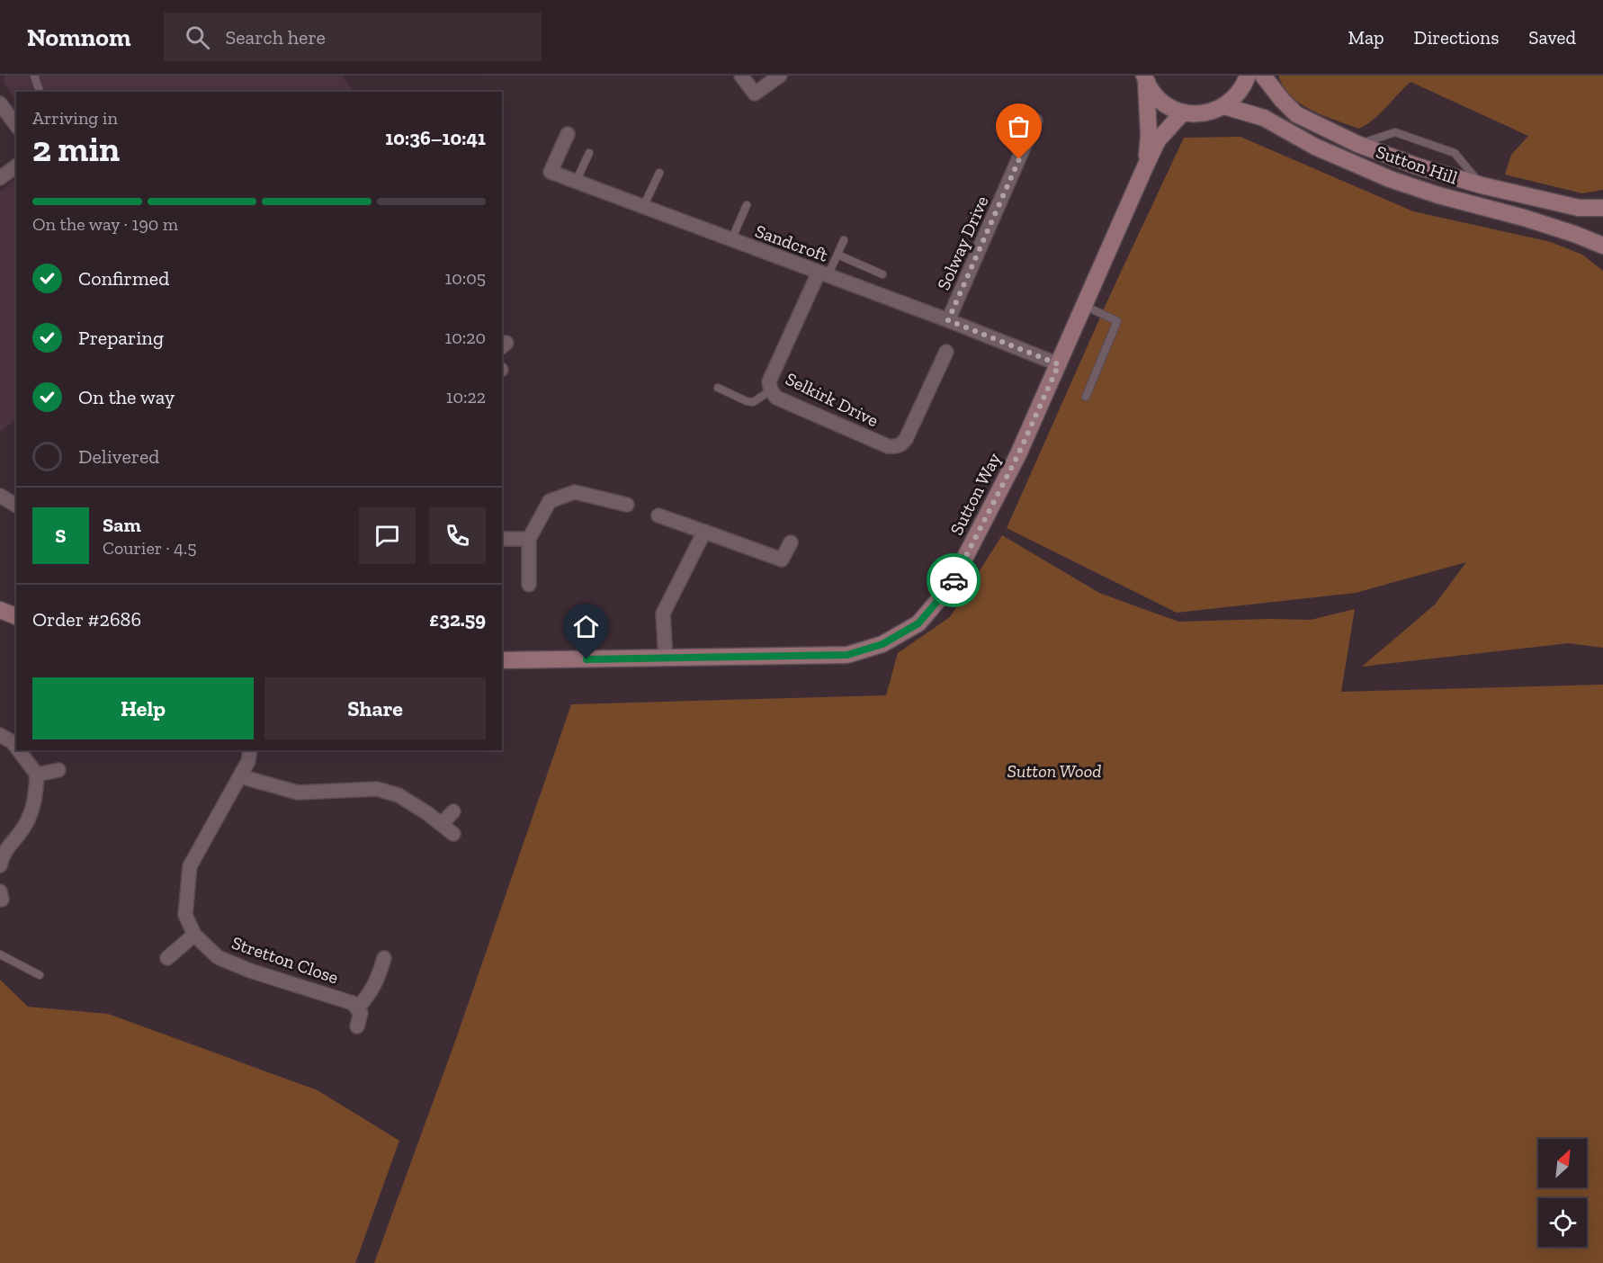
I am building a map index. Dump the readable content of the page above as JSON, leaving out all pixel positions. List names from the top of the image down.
{
  "streets": {
    "street": [
      "Sutton Hill",
      "Sandcroft",
      "Solway Drive",
      "Selkirk Drive",
      "Sutton Way",
      "Stretton Close"
    ]
  },
  "crossings": [
    ["Sandcroft", "Solway Drive"],
    ["Sandcroft", "Selkirk Drive"],
    ["Sandcroft", "Sutton Way"]
  ],
  "parks": ["Sutton Wood"],
  "north": "top right",
  "page": {
    "header": "Nomnom",
    "search": "Search here",
    "nav": ["Map", "Directions", "Saved"],
    "heading": ["2 min", "Arriving in", "10:36–10:41"],
    "panel": [
      "Sam",
      "Courier · 4.5",
      "Order #2686",
      "£32.59"
    ],
    "bar": "On the way · 190 m",
    "list": [
      ["Confirmed", "10:05"],
      ["Preparing", "10:20"],
      ["On the way", "10:22"],
      "Delivered"
    ],
    "round": "S",
    "buttons": ["Help", "Share"]
  }
}
